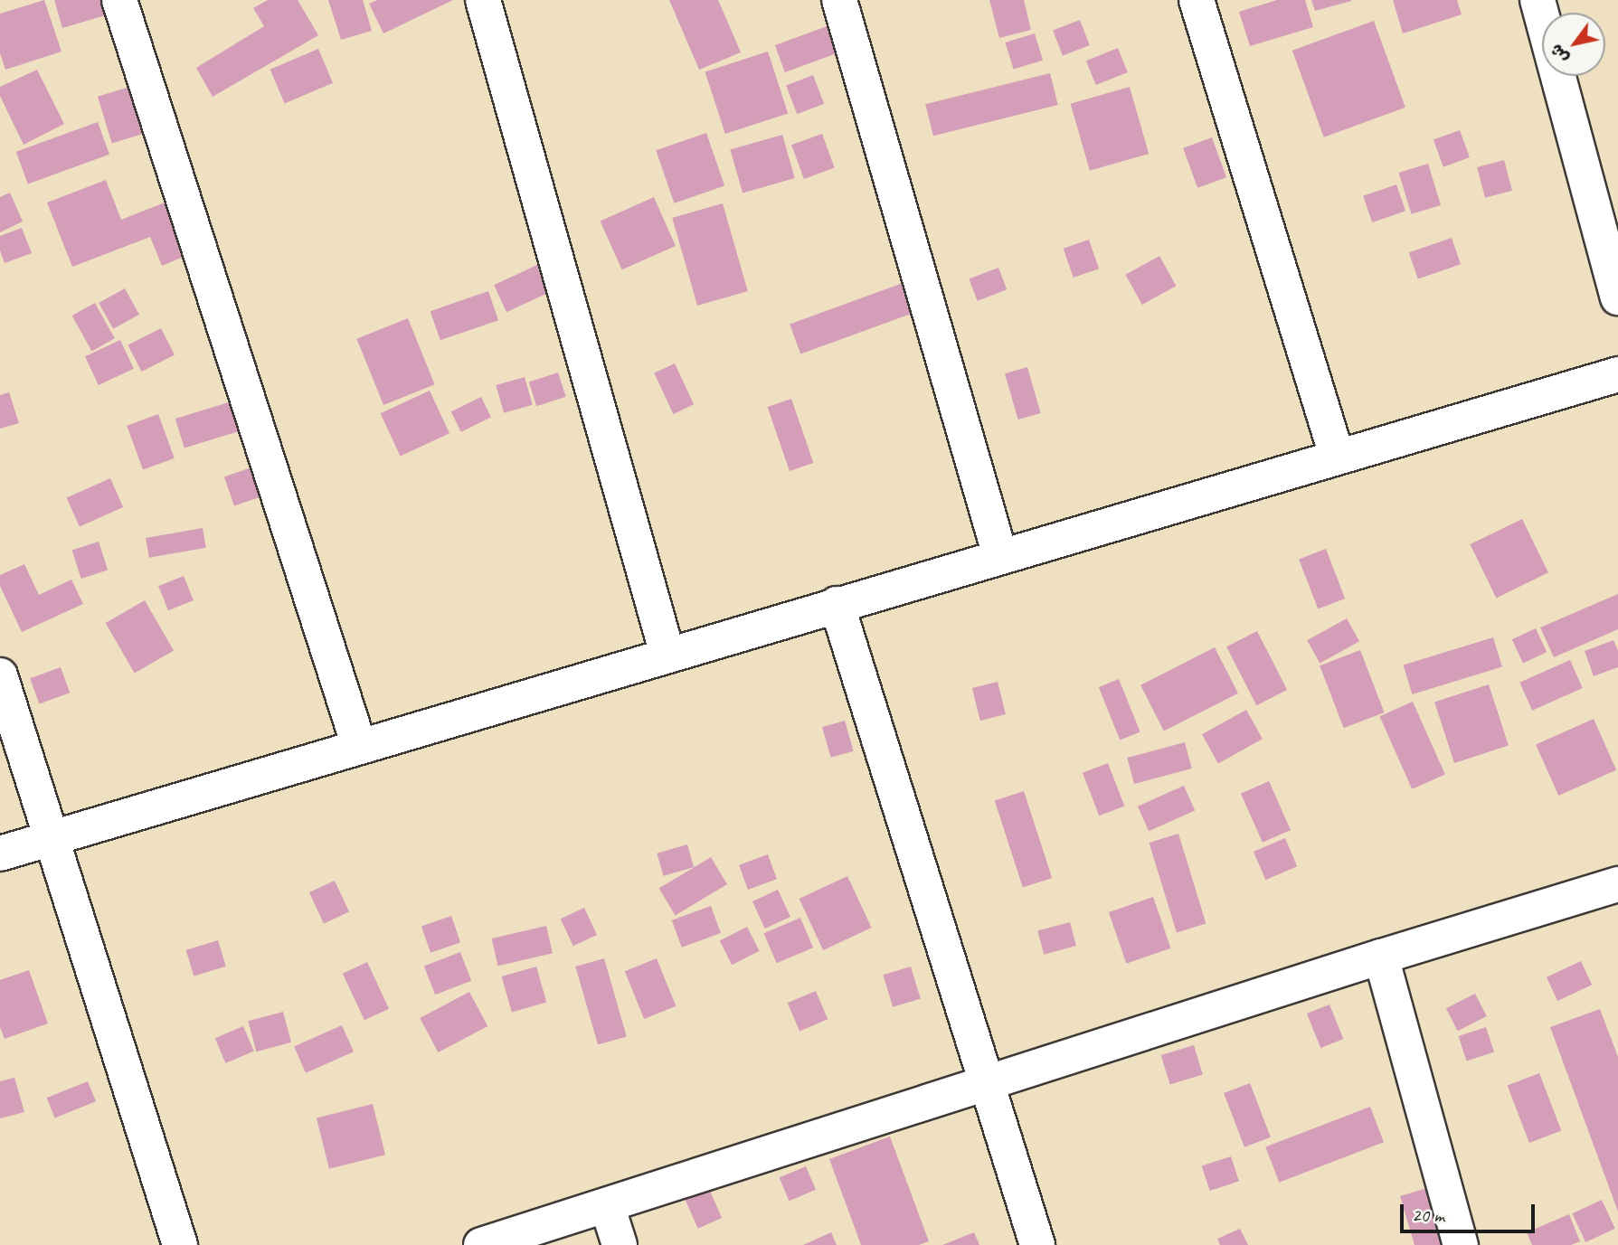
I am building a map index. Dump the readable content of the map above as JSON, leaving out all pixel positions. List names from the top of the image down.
{
  "scale_bar": "20 m",
  "north": "bottom left"
}
